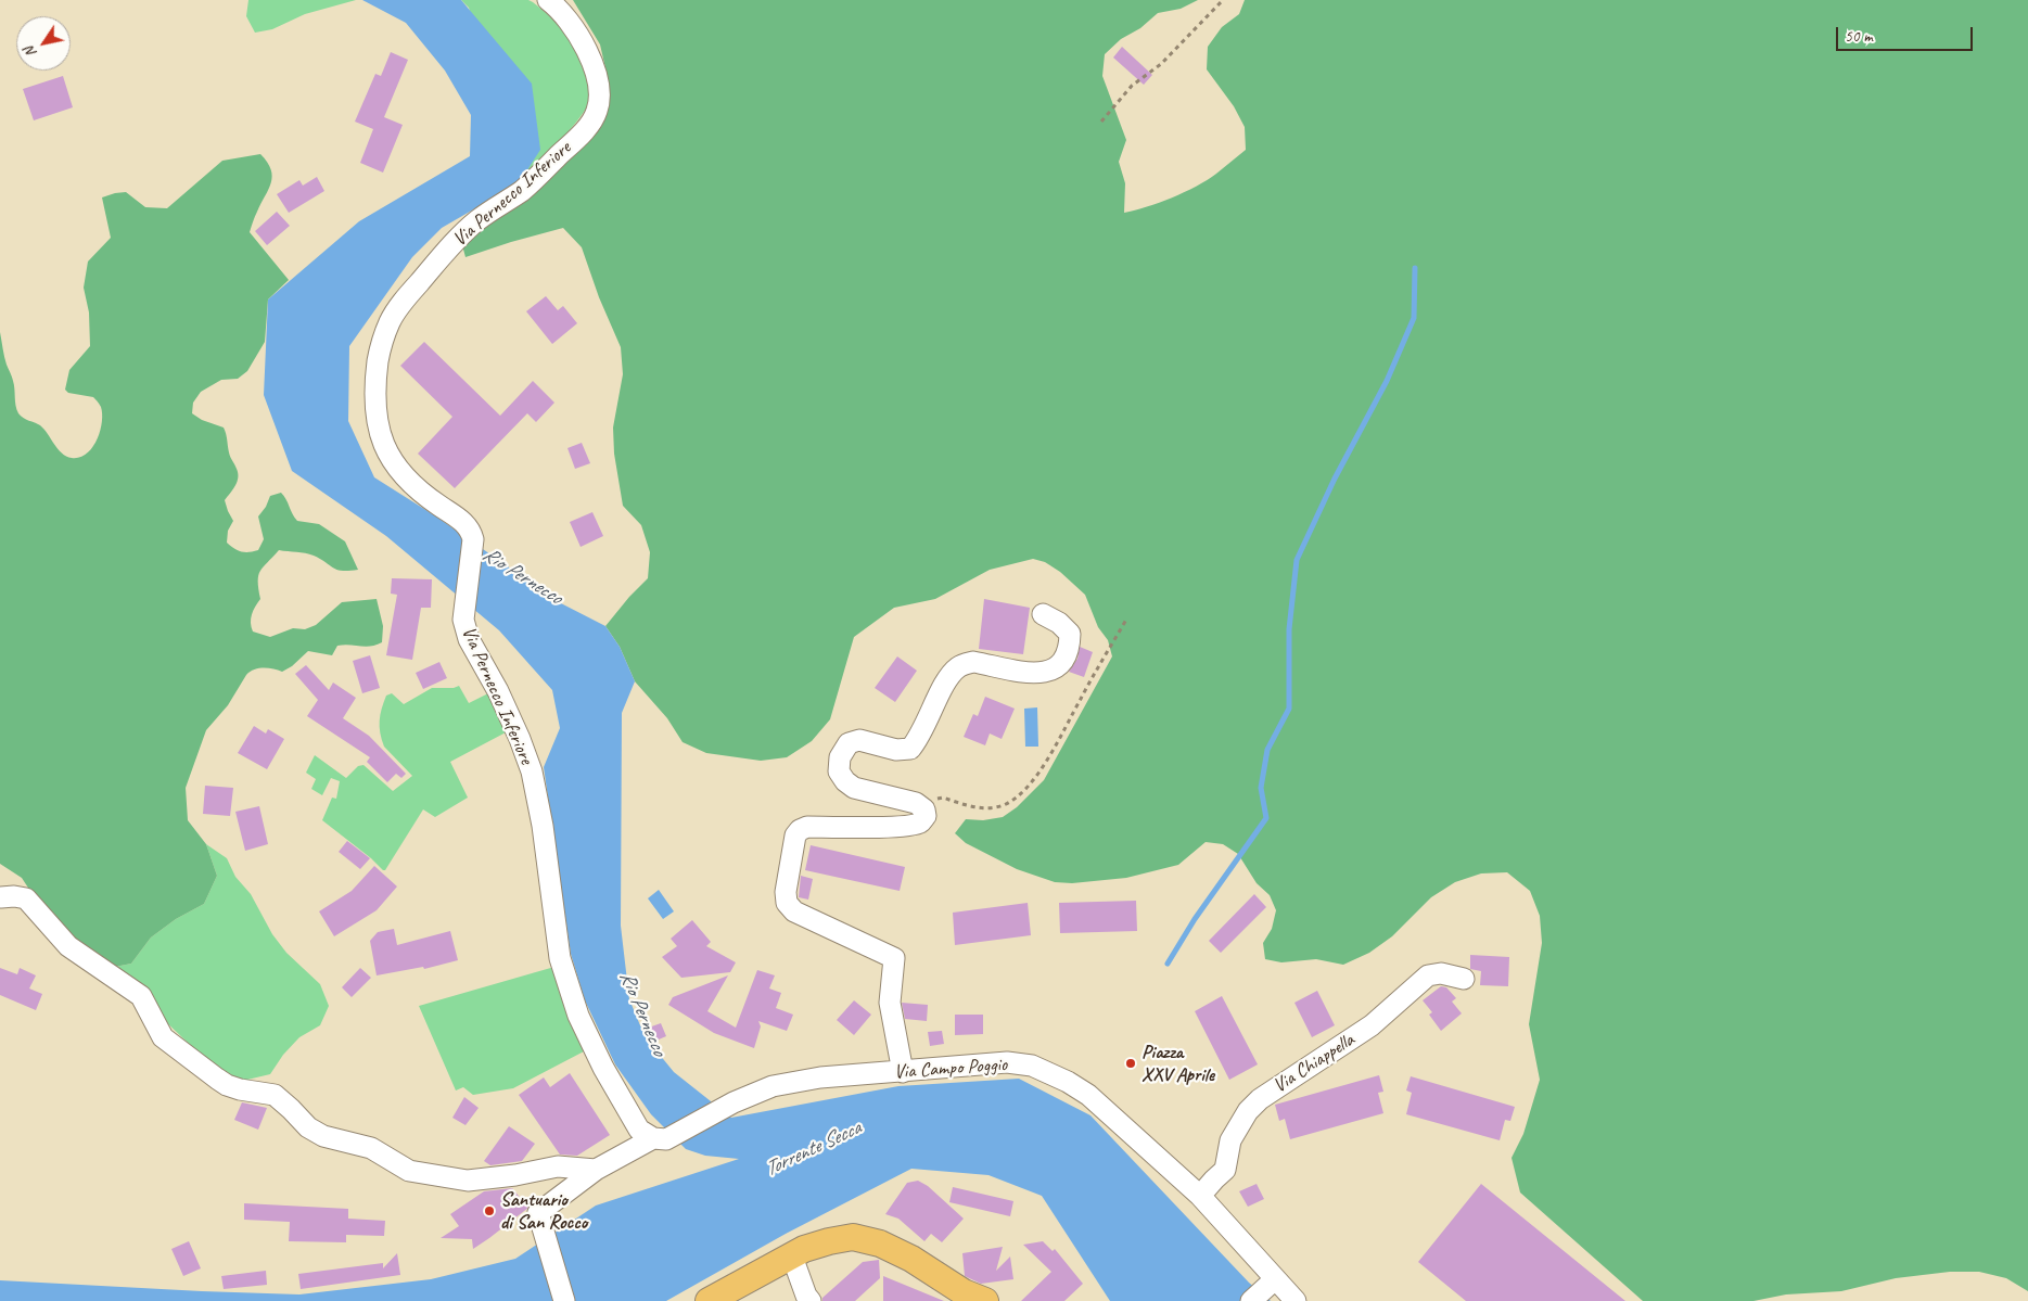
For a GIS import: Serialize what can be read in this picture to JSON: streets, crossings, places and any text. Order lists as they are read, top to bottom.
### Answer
{
  "streets": {
    "street": ["Via Pernecco Inferiore", "Via Chiappella", "Via Campo Poggio"]
  },
  "crossings": [
    ["Via Pernecco Inferiore", "Via Campo Poggio"],
    ["Via Chiappella", "Via Campo Poggio"]
  ],
  "water": ["Rio Pernecco", "Torrente Secca"],
  "places": ["Piazza XXV Aprile", "Santuario di San Rocco"],
  "scale_bar": "50 m",
  "north": "bottom left"
}
